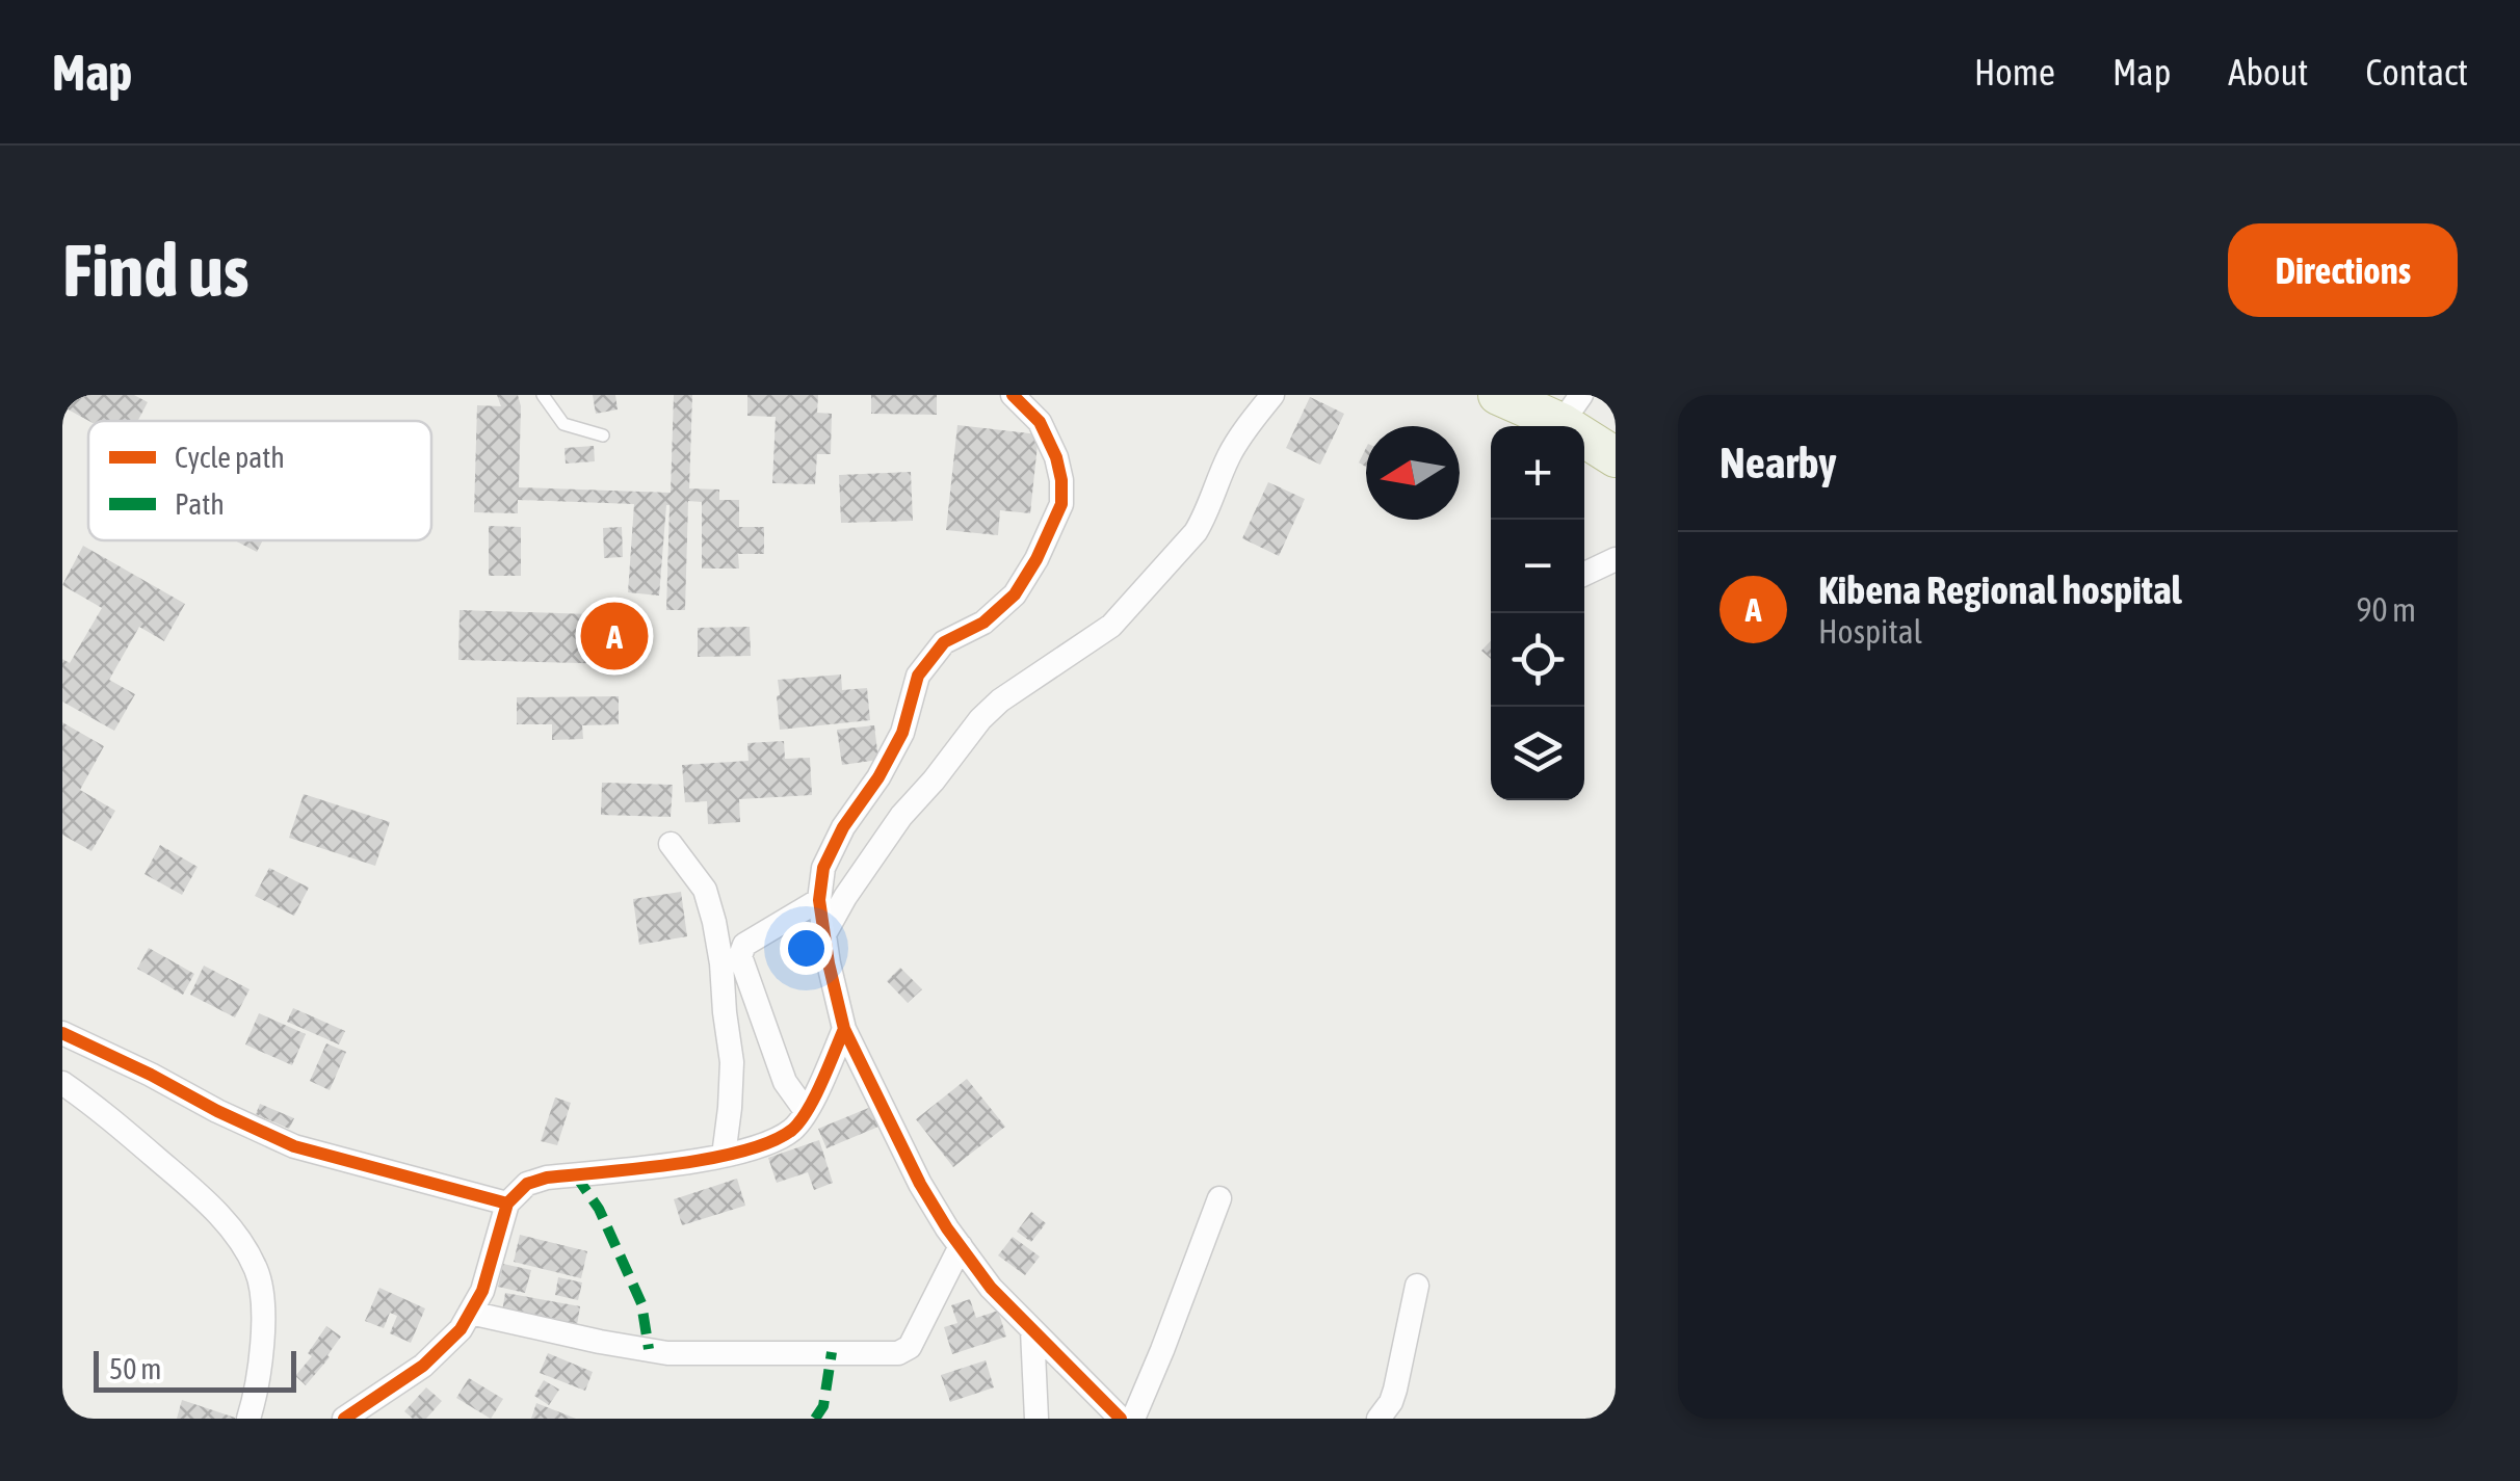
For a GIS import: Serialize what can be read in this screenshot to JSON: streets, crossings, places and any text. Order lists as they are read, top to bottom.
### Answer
{
  "legend": ["Cycle path", "Path"],
  "scale_bar": "50 m",
  "north": "left",
  "page": {
    "header": "Map",
    "nav": [
      "Home",
      "Map",
      "About",
      "Contact"
    ],
    "buttons": "Directions",
    "title": "Find us",
    "heading": "Nearby",
    "map_buttons": ["+", "−"],
    "list": [
      {
        "mark": "A",
        "name": "Kibena Regional hospital",
        "note": "Hospital",
        "value": "90 m"
      }
    ],
    "pins": "A",
    "scale": "50 m"
  }
}
